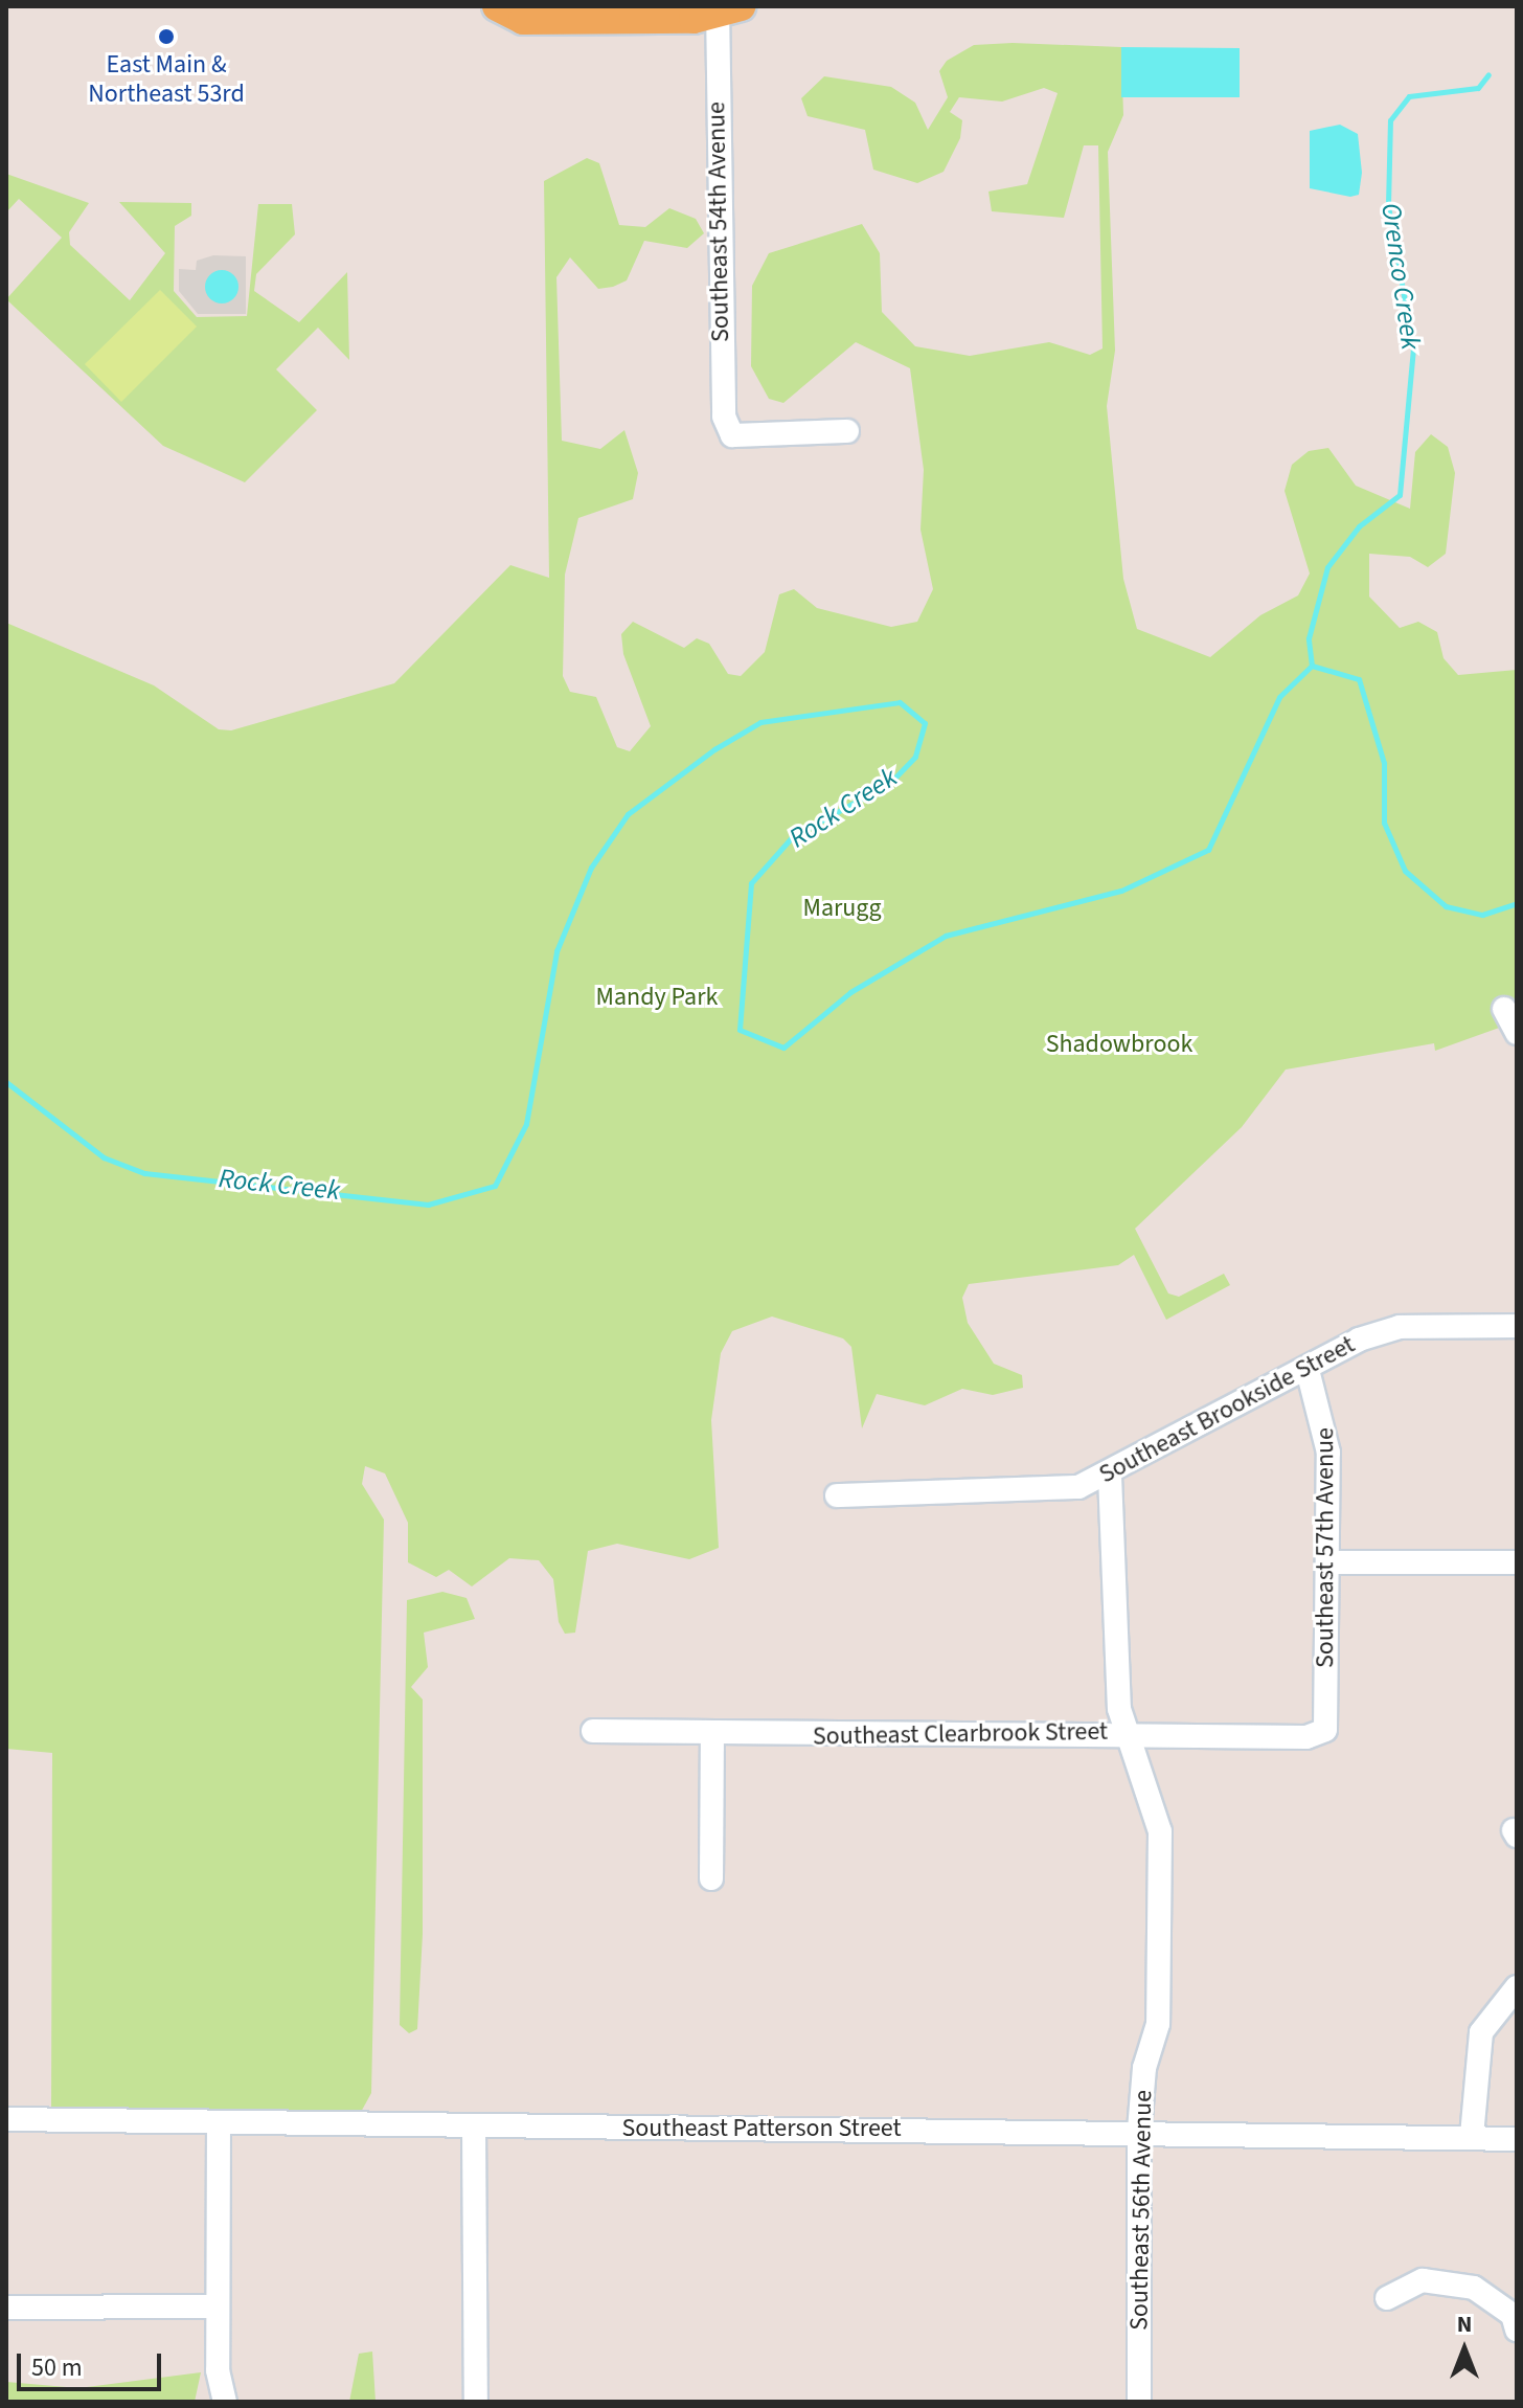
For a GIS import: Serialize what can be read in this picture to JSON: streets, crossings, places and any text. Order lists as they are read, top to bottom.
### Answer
{
  "streets": {
    "street": [
      "Southeast 54th Avenue",
      "Southeast Brookside Street",
      "Southeast 57th Avenue",
      "Southeast Clearbrook Street",
      "Southeast Patterson Street",
      "Southeast 56th Avenue"
    ]
  },
  "crossings": [
    ["Southeast Brookside Street", "Southeast 57th Avenue"],
    ["Southeast Brookside Street", "Southeast 56th Avenue"],
    ["Southeast 57th Avenue", "Southeast Clearbrook Street"],
    ["Southeast Clearbrook Street", "Southeast 56th Avenue"],
    ["Southeast Patterson Street", "Southeast 56th Avenue"]
  ],
  "water": ["Orenco Creek", "Rock Creek"],
  "parks": ["Marugg", "Mandy Park", "Shadowbrook"],
  "places": ["East Main & Northeast 53rd"],
  "scale_bar": "50 m",
  "north": "top"
}
